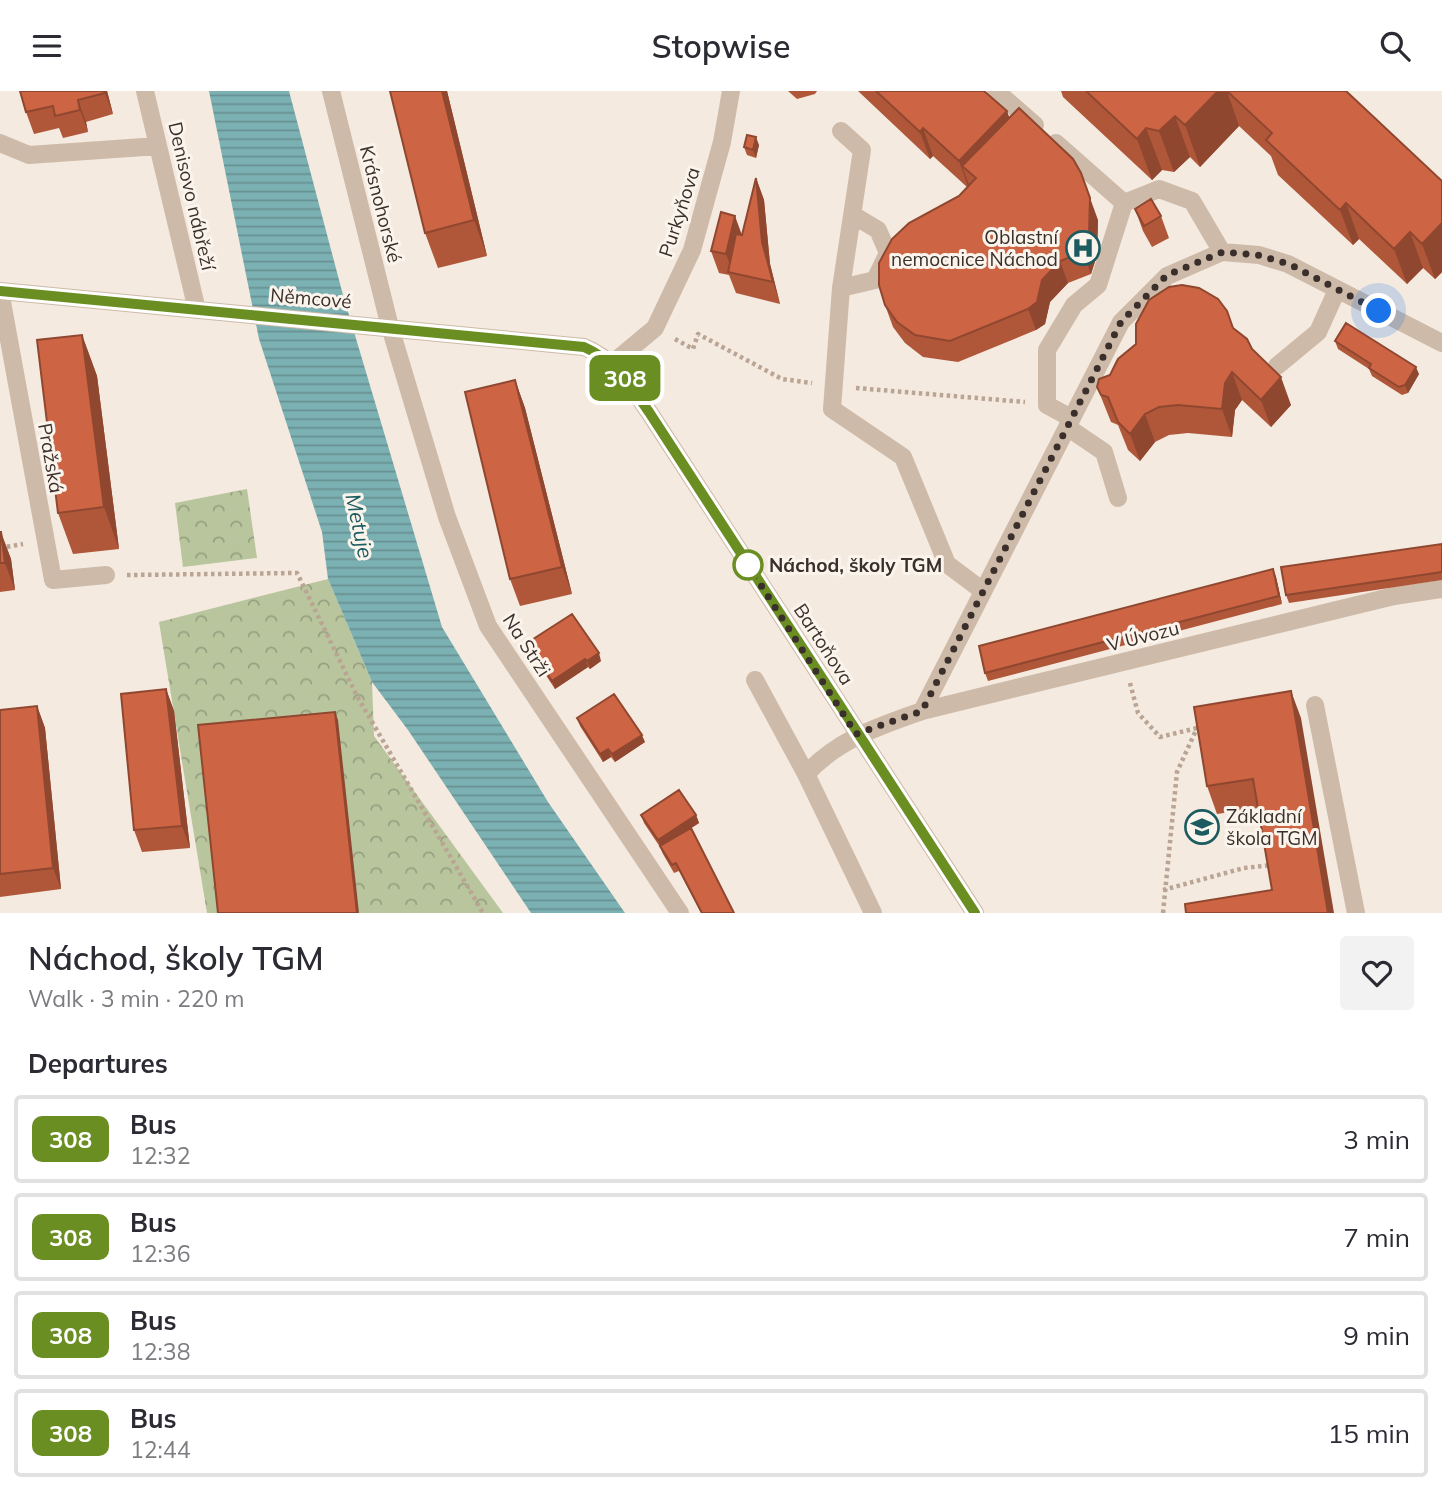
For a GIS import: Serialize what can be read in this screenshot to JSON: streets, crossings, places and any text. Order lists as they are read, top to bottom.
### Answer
{
  "streets": {
    "street": [
      "Denisovo nábřeží",
      "Krásnohorské",
      "Purkyňova",
      "Němcové",
      "Pražská",
      "V Úvozu",
      "Bartoňova",
      "Na Strži"
    ]
  },
  "crossings": [
    ["Denisovo nábřeží", "Němcové"],
    ["Krásnohorské", "Němcové"],
    ["Krásnohorské", "Na Strži"],
    ["Purkyňova", "Němcové"],
    ["Purkyňova", "Bartoňova"],
    ["Němcové", "Pražská"],
    ["Němcové", "Bartoňova"],
    ["Němcové", "Na Strži"],
    ["V Úvozu", "Bartoňova"]
  ],
  "water": ["Metuje"],
  "places": {
    "hospital": ["Oblastní nemocnice Náchod"],
    "other": ["Náchod, školy TGM"],
    "school or university": ["Základní škola TGM"]
  },
  "lines": ["bus line 308"],
  "page": {
    "header": "Stopwise",
    "on_map": "308",
    "heading": [
      ["Náchod, školy TGM", "Walk · 3 min · 220 m"],
      "Departures"
    ],
    "list": [
      {
        "mark": "308",
        "name": "Bus",
        "note": "12:32",
        "value": "3 min"
      },
      {
        "mark": "308",
        "name": "Bus",
        "note": "12:36",
        "value": "7 min"
      },
      {
        "mark": "308",
        "name": "Bus",
        "note": "12:38",
        "value": "9 min"
      },
      {
        "mark": "308",
        "name": "Bus",
        "note": "12:44",
        "value": "15 min"
      }
    ]
  }
}
